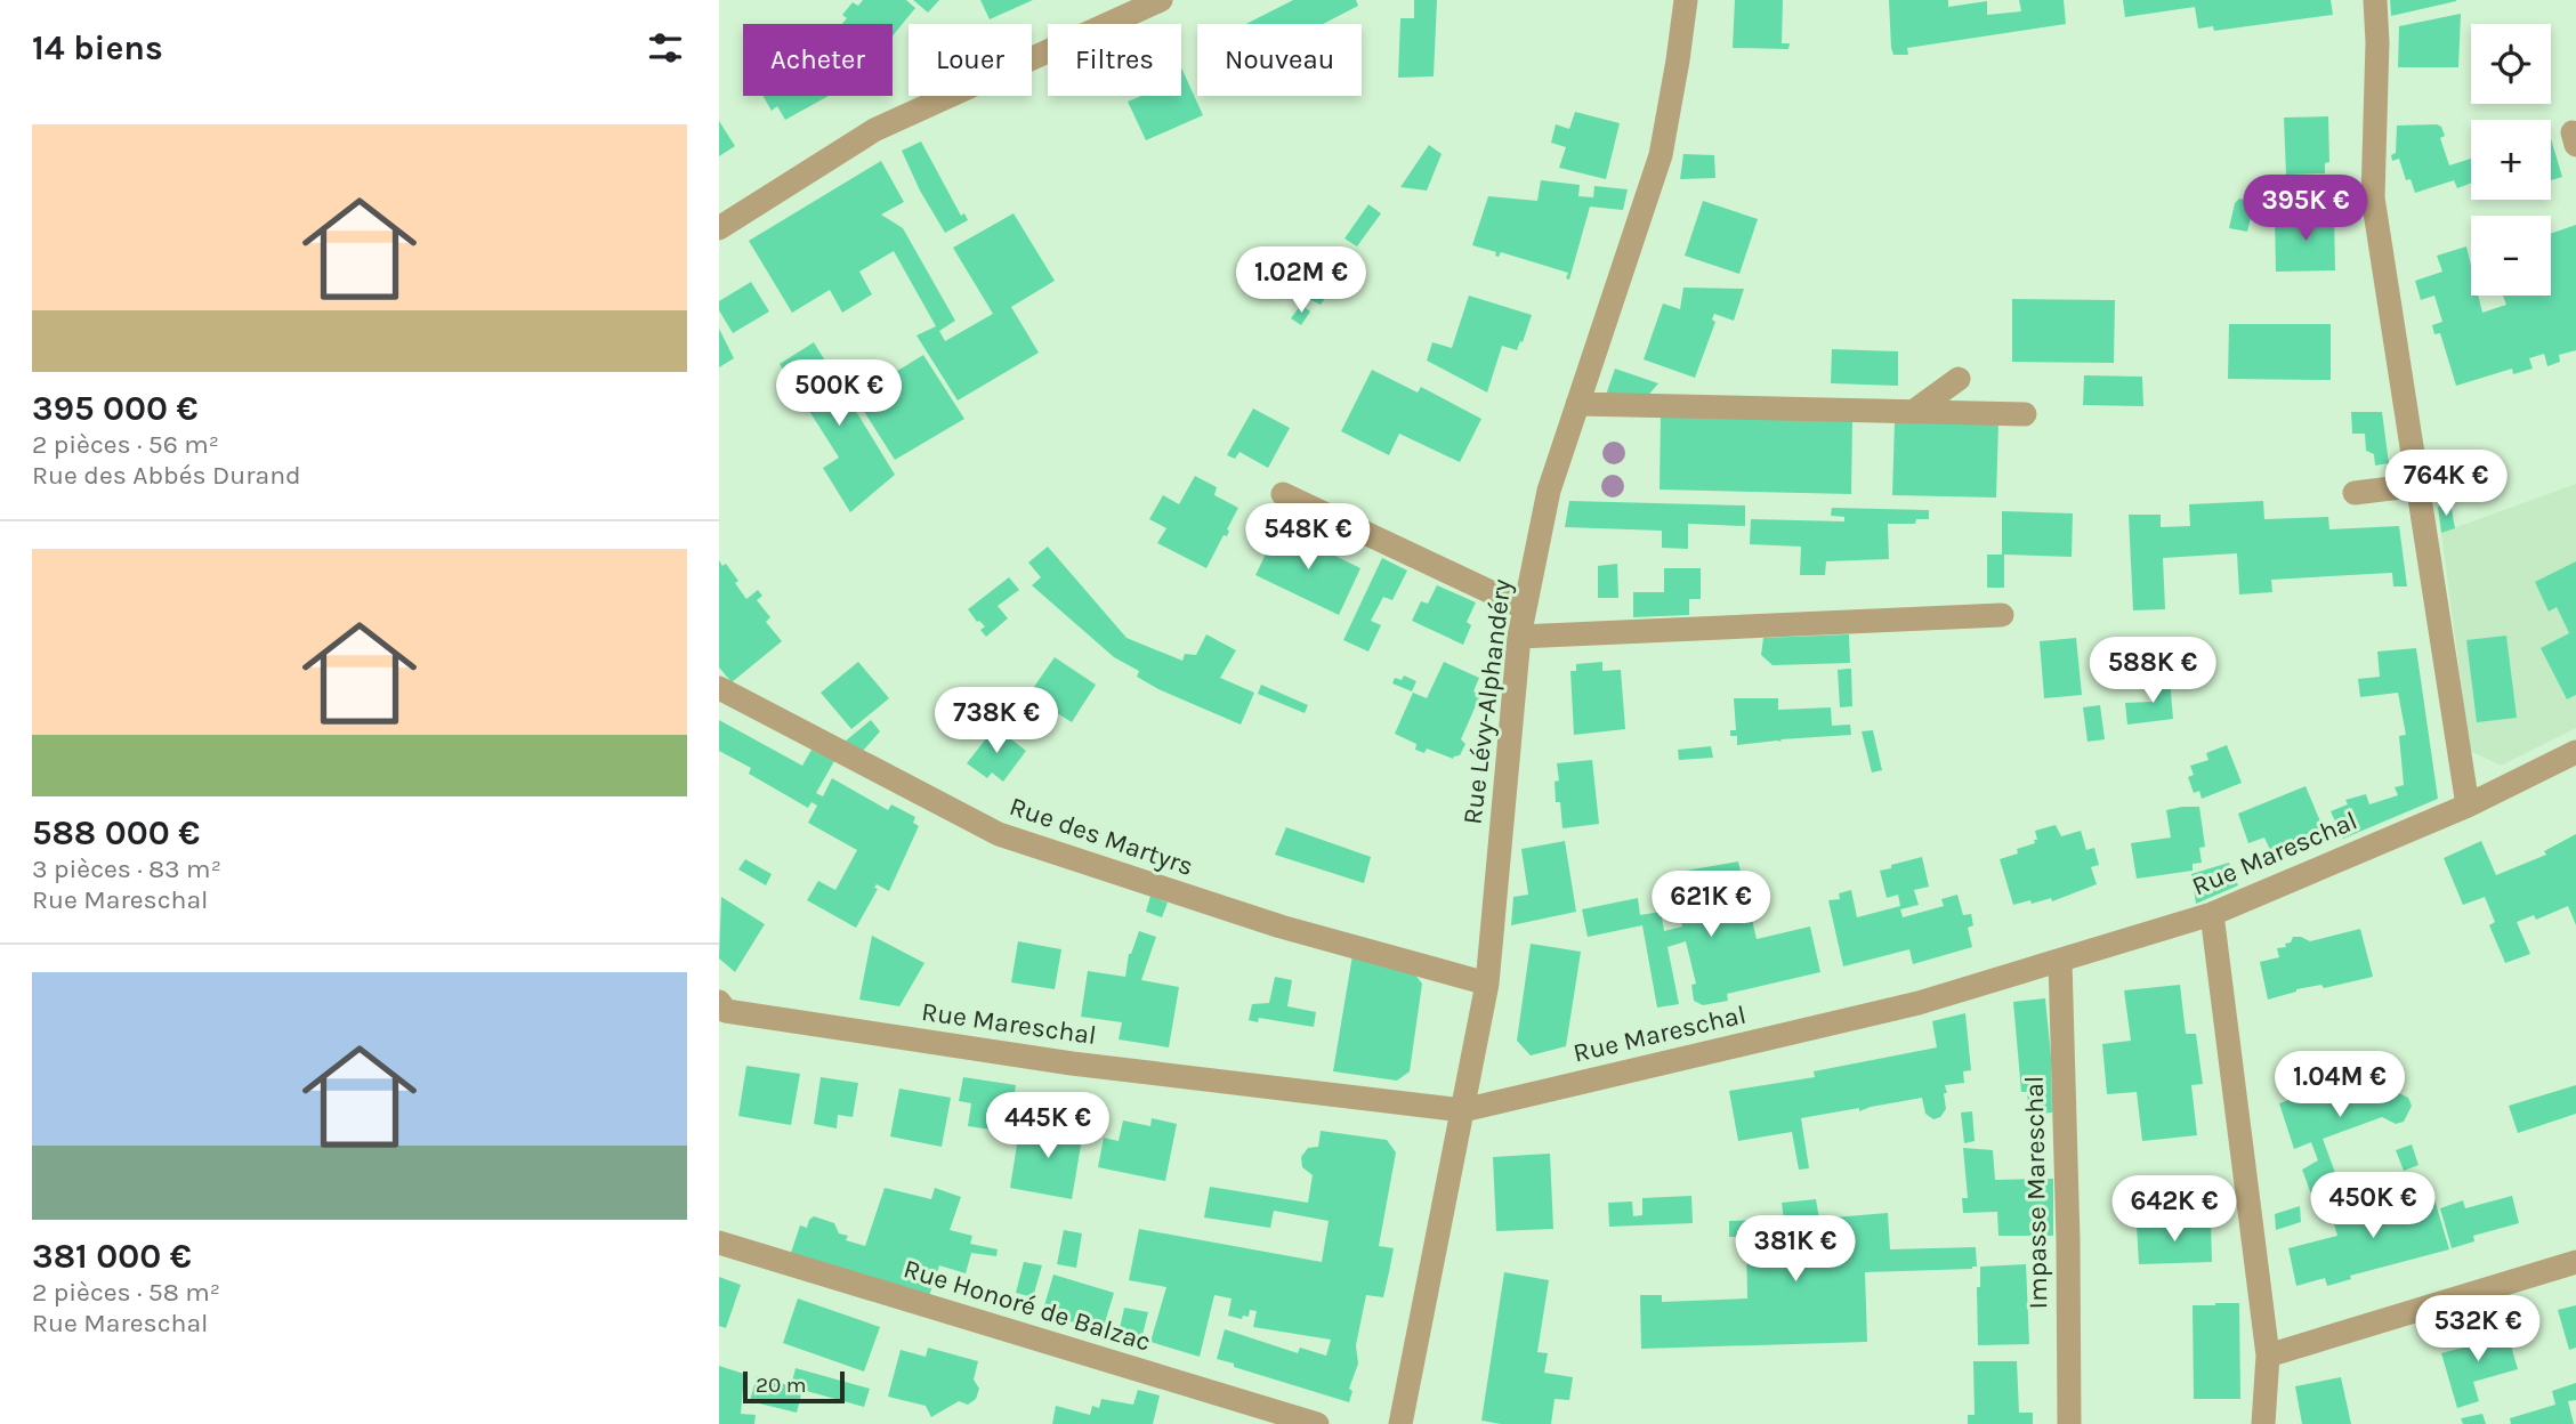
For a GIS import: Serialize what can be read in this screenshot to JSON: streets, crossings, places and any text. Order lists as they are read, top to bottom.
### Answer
{
  "streets": {
    "street": [
      "Rue Lévy-Alphandéry",
      "Rue des Martyrs",
      "Rue Mareschal",
      "Impasse Mareschal",
      "Rue Honoré de Balzac"
    ]
  },
  "crossings": [
    ["Rue Lévy-Alphandéry", "Rue des Martyrs"],
    ["Rue Lévy-Alphandéry", "Rue Mareschal"],
    ["Rue Mareschal", "Impasse Mareschal"]
  ],
  "scale_bar": "20 m",
  "page": {
    "heading": "14 biens",
    "map_buttons": ["+", "−"],
    "chip": [
      "Acheter",
      "Louer",
      "Filtres",
      "Nouveau"
    ],
    "list": [
      {
        "name": "395 000 €",
        "note": "2 pièces · 56 m² · Rue des Abbés Durand"
      },
      {
        "name": "588 000 €",
        "note": "3 pièces · 83 m² · Rue Mareschal"
      },
      {
        "name": "381 000 €",
        "note": "2 pièces · 58 m² · Rue Mareschal"
      }
    ],
    "price": [
      "395K €",
      "1.02M €",
      "500K €",
      "764K €",
      "548K €",
      "588K €",
      "738K €",
      "621K €",
      "1.04M €",
      "445K €",
      "450K €",
      "642K €",
      "381K €",
      "532K €"
    ],
    "scale": "20 m"
  }
}
